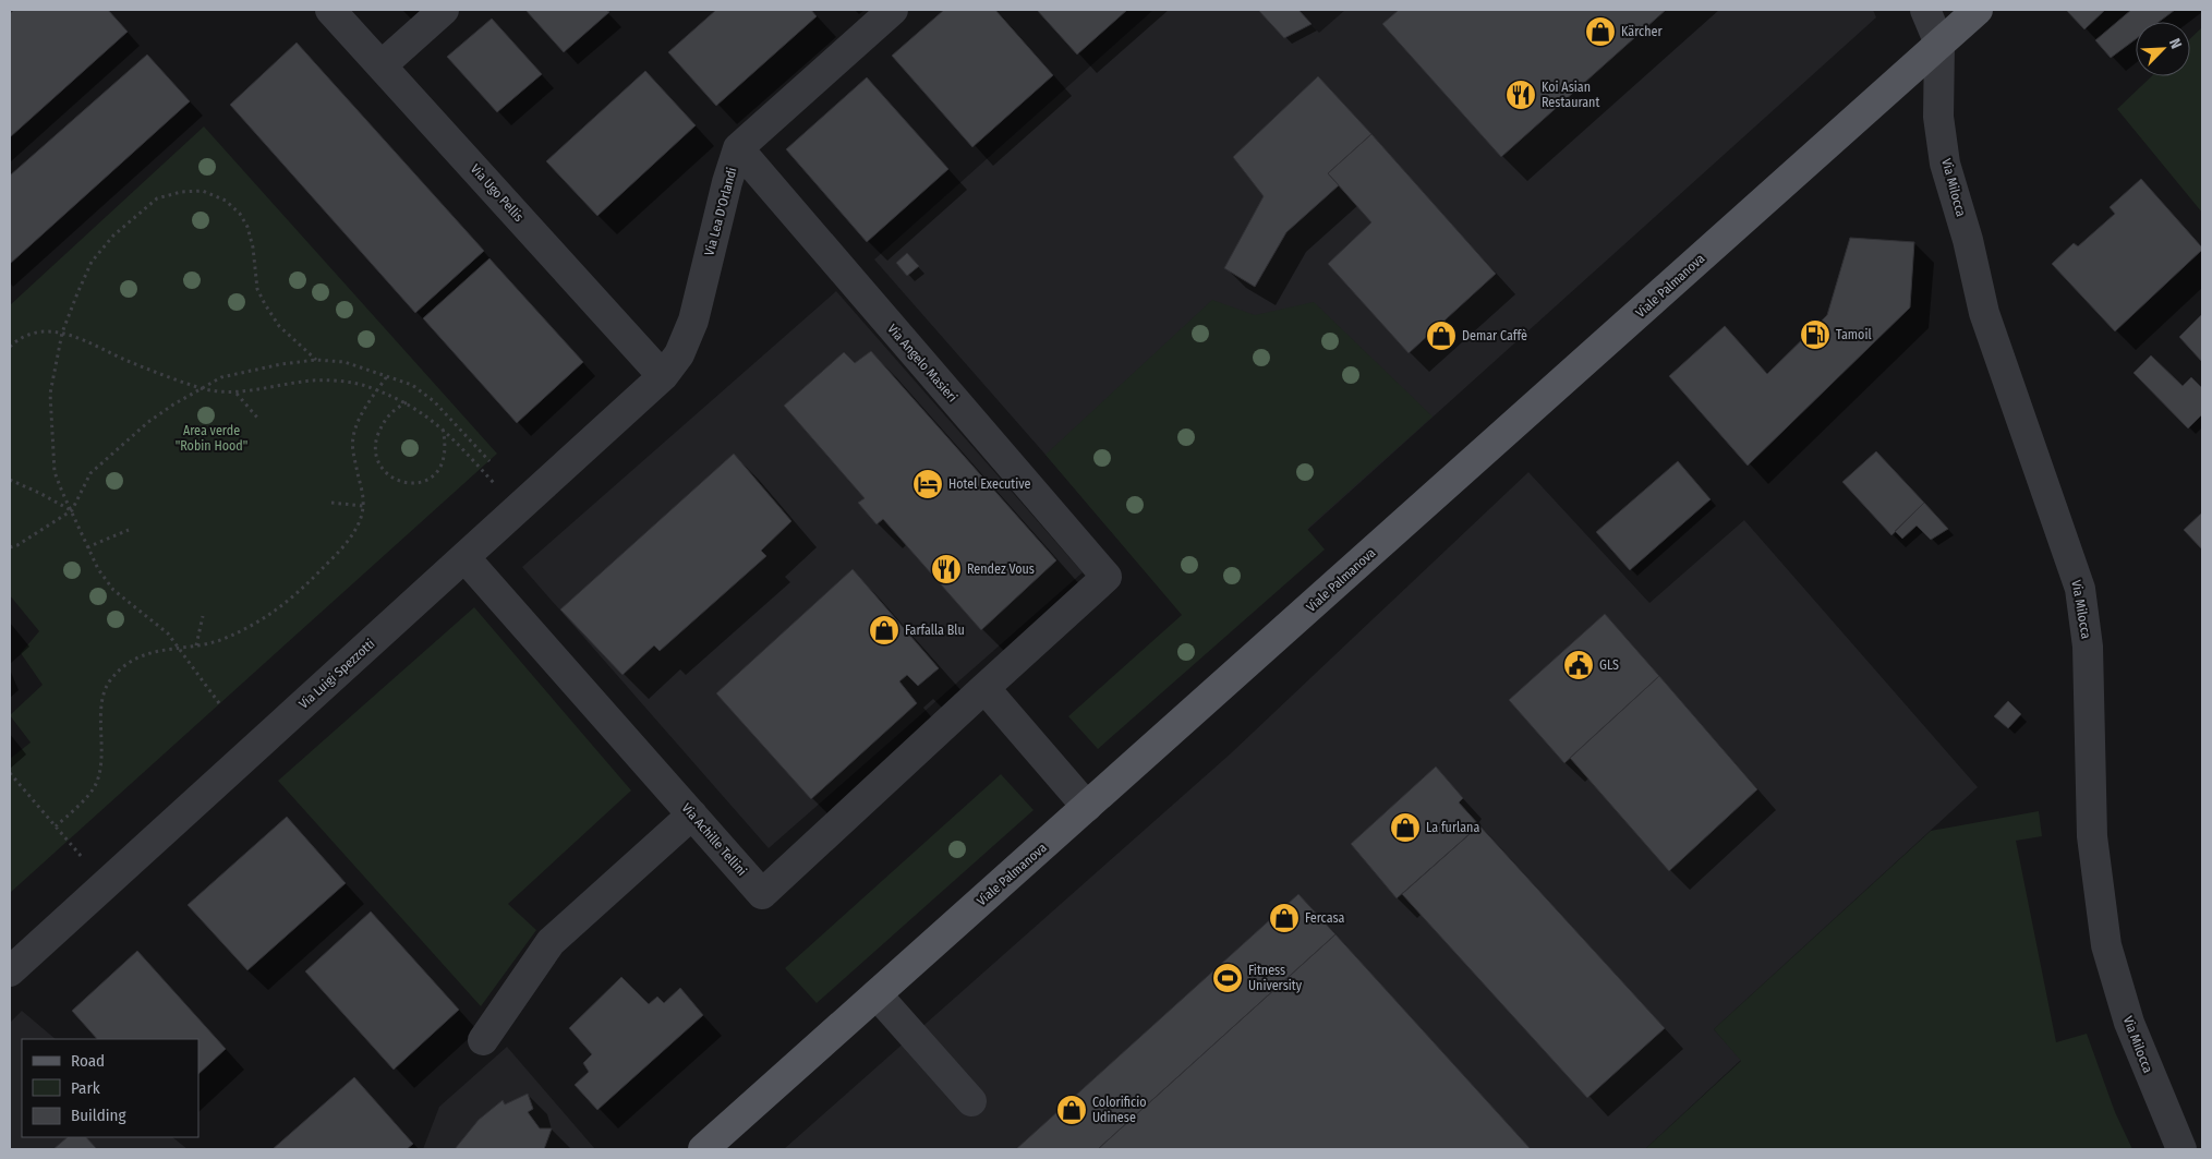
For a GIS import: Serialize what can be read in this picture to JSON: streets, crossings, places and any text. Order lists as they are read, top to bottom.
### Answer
{
  "streets": {
    "main road": ["Viale Palmanova"],
    "street": [
      "Via Milocca",
      "Via Ugo Pellis",
      "Via Lea D'Orlandi",
      "Via Angelo Masieri",
      "Via Luigi Spezzotti",
      "Via Achille Tellini"
    ]
  },
  "crossings": [
    ["Via Milocca", "Viale Palmanova"],
    ["Via Ugo Pellis", "Via Lea D'Orlandi"],
    ["Via Ugo Pellis", "Via Luigi Spezzotti"],
    ["Via Lea D'Orlandi", "Via Angelo Masieri"],
    ["Via Lea D'Orlandi", "Via Luigi Spezzotti"],
    ["Via Angelo Masieri", "Via Achille Tellini"],
    ["Via Luigi Spezzotti", "Via Achille Tellini"]
  ],
  "parks": ["Area verde \"Robin Hood\""],
  "places": {
    "shop": [
      "Kärcher",
      "Demar Caffè",
      "Farfalla Blu",
      "La furlana",
      "Fercasa",
      "Colorificio Udinese"
    ],
    "restaurant": ["Koi Asian Restaurant", "Rendez Vous"],
    "fuel station": ["Tamoil"],
    "hotel": ["Hotel Executive"],
    "public building": ["GLS"],
    "sports": ["Fitness University"]
  },
  "legend": ["Road", "Park", "Building"],
  "north": "top right"
}
